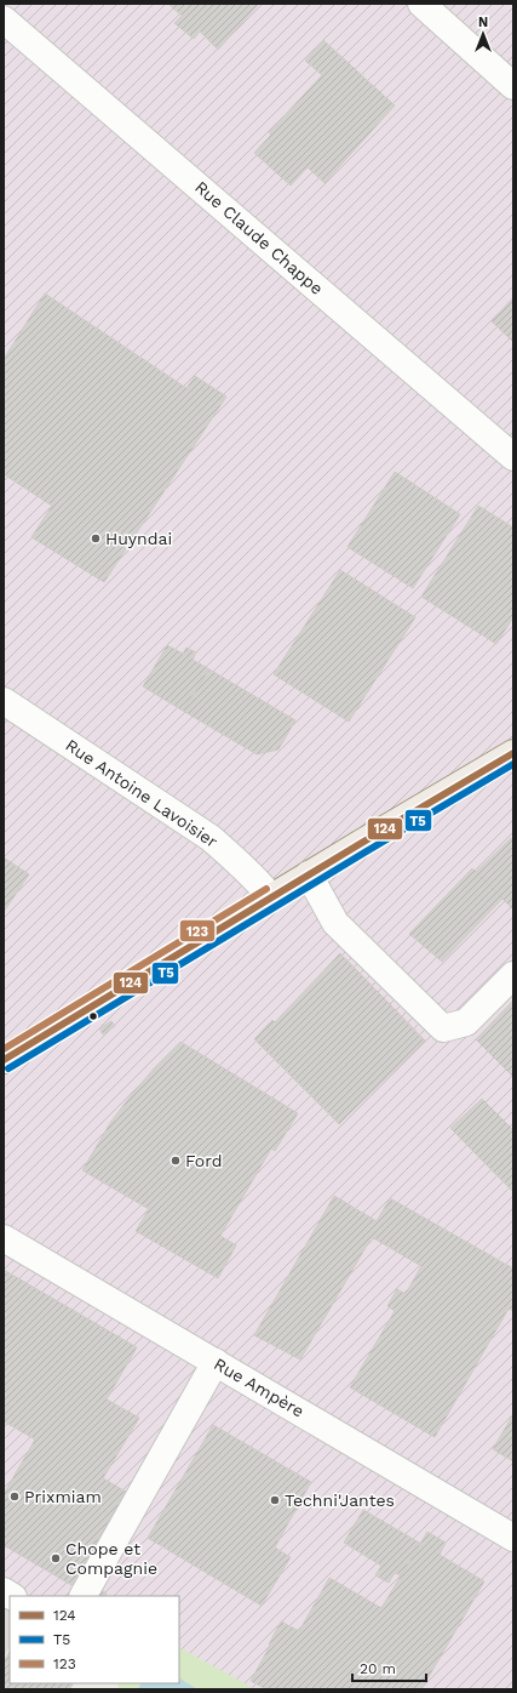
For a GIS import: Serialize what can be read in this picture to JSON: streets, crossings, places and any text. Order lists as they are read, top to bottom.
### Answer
{
  "streets": {
    "street": ["Rue Claude Chappe", "Rue Antoine Lavoisier", "Rue Ampère"]
  },
  "places": [
    "Huyndai",
    "Ford",
    "Prixmiam",
    "Techni'Jantes",
    "Chope et Compagnie"
  ],
  "lines": ["transit line 124", "transit line T5", "transit line 123"],
  "legend": ["124", "T5", "123"],
  "scale_bar": "20 m",
  "north": "top"
}
